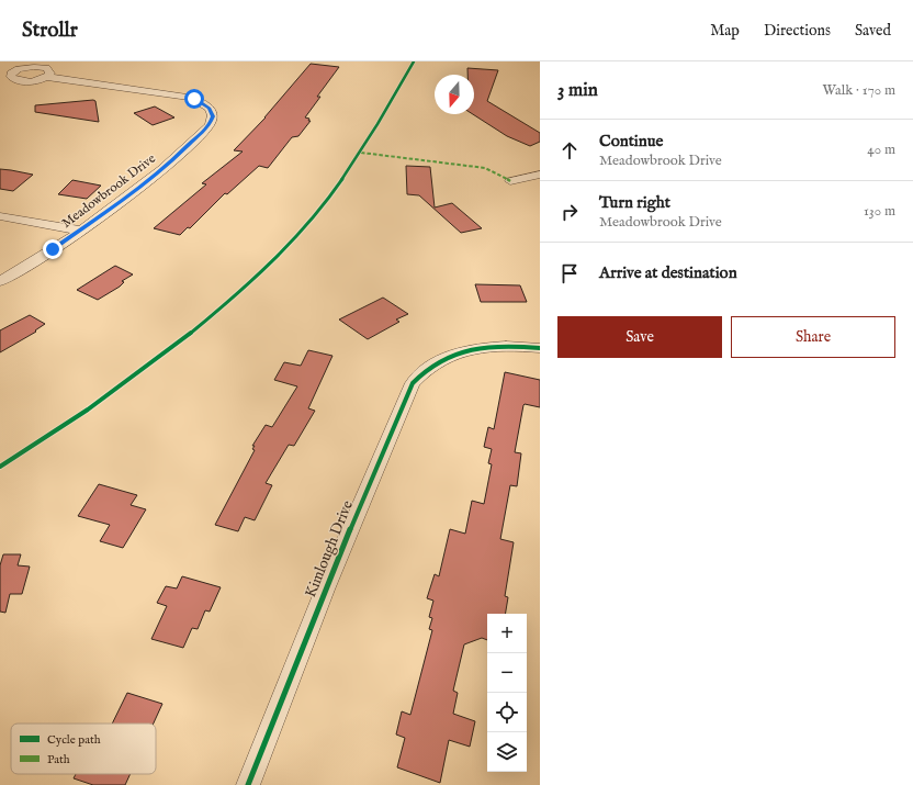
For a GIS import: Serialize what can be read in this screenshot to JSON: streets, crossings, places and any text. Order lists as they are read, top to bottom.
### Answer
{
  "streets": {
    "street": ["Meadowbrook Drive", "Kimlough Drive"]
  },
  "legend": ["Cycle path", "Path"],
  "north": "bottom",
  "page": {
    "header": "Strollr",
    "nav": ["Map", "Directions", "Saved"],
    "heading": ["3 min", "Walk · 170 m"],
    "list": [
      ["Continue", "Meadowbrook Drive", "40 m"],
      ["Turn right", "Meadowbrook Drive", "130 m"],
      "Arrive at destination"
    ],
    "buttons": ["Save", "Share"],
    "map_buttons": ["+", "−"]
  }
}
